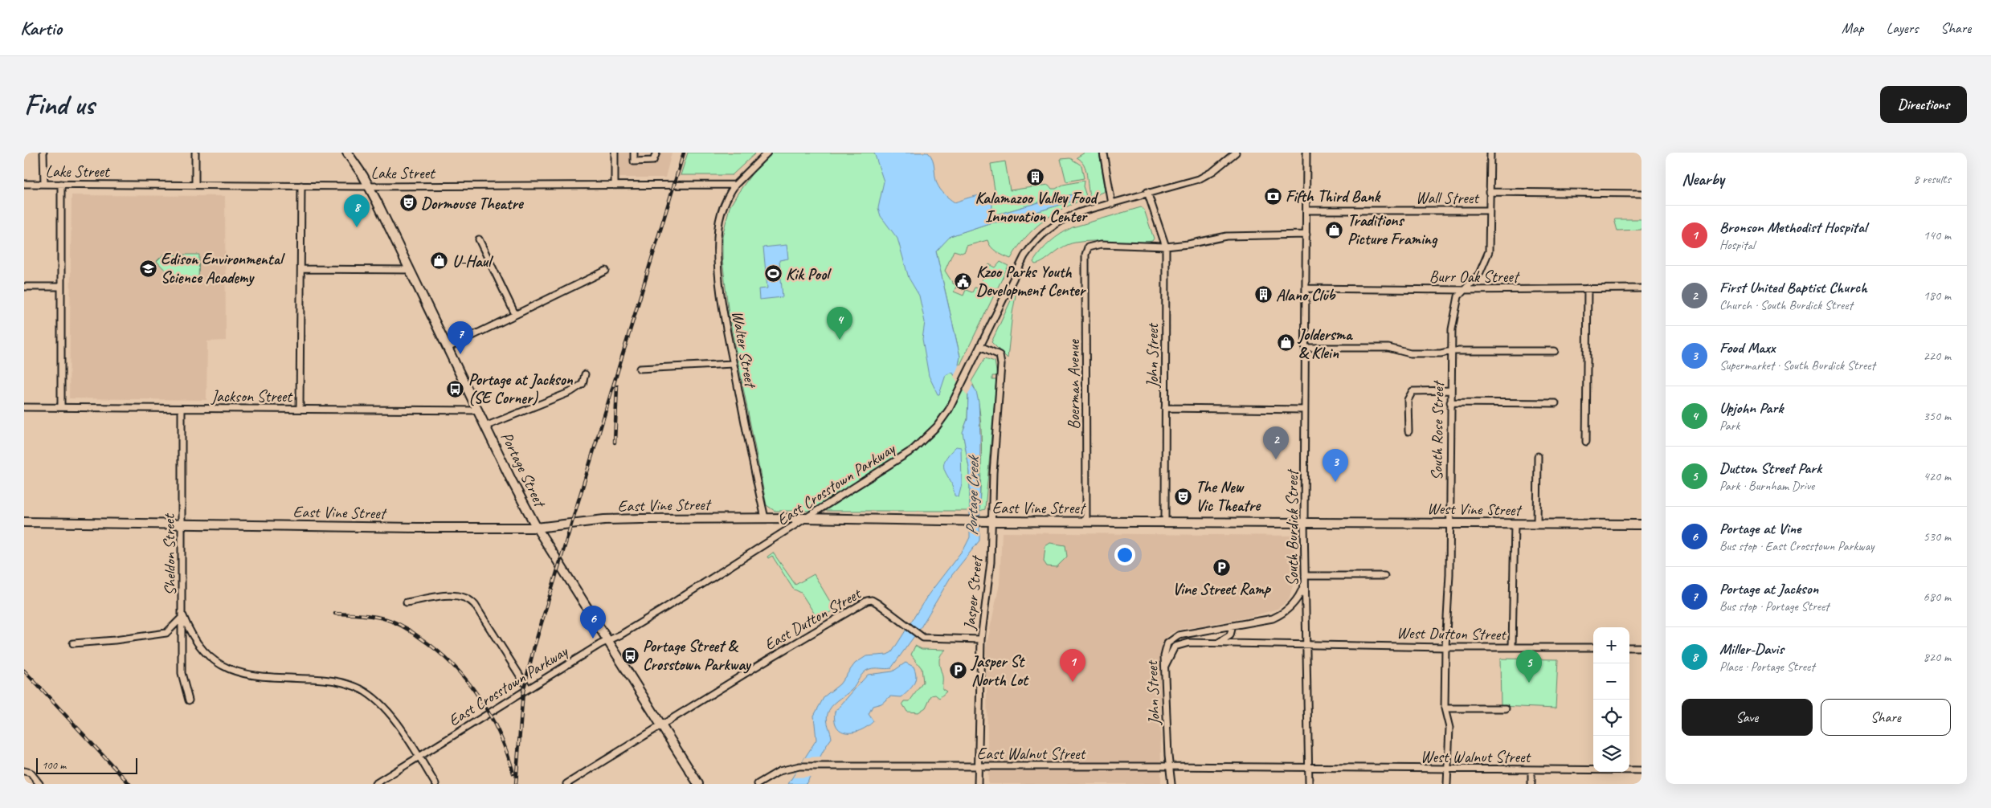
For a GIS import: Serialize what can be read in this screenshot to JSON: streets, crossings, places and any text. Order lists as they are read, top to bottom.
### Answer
{
  "streets": {
    "street": [
      "Lake Street",
      "Wall Street",
      "Burr Oak Street",
      "Walter Street",
      "John Street",
      "Boerman Avenue",
      "Jackson Street",
      "South Rose Street",
      "Portage Street",
      "East Crosstown Parkway",
      "East Vine Street",
      "West Vine Street",
      "South Burdick Street",
      "Sheldon Street",
      "Jasper Street",
      "East Dutton Street",
      "West Dutton Street",
      "East Walnut Street",
      "West Walnut Street"
    ]
  },
  "crossings": [
    ["Lake Street", "Walter Street"],
    ["Lake Street", "Portage Street"],
    ["Wall Street", "South Rose Street"],
    ["Wall Street", "South Burdick Street"],
    ["Burr Oak Street", "South Rose Street"],
    ["Burr Oak Street", "South Burdick Street"],
    ["Walter Street", "East Vine Street"],
    ["John Street", "Boerman Avenue"],
    ["John Street", "East Crosstown Parkway"],
    ["John Street", "East Vine Street"],
    ["John Street", "South Burdick Street"],
    ["John Street", "East Walnut Street"],
    ["Boerman Avenue", "East Vine Street"],
    ["Jackson Street", "Portage Street"],
    ["Jackson Street", "Sheldon Street"],
    ["South Rose Street", "West Vine Street"],
    ["South Rose Street", "West Dutton Street"],
    ["South Rose Street", "West Walnut Street"],
    ["Portage Street", "East Crosstown Parkway"],
    ["Portage Street", "East Vine Street"],
    ["Portage Street", "East Dutton Street"],
    ["East Crosstown Parkway", "East Vine Street"],
    ["East Crosstown Parkway", "Jasper Street"],
    ["East Vine Street", "West Vine Street"],
    ["East Vine Street", "South Burdick Street"],
    ["East Vine Street", "Sheldon Street"],
    ["East Vine Street", "Jasper Street"],
    ["West Vine Street", "South Burdick Street"],
    ["South Burdick Street", "West Dutton Street"],
    ["South Burdick Street", "East Walnut Street"],
    ["South Burdick Street", "West Walnut Street"],
    ["Jasper Street", "East Dutton Street"],
    ["Jasper Street", "East Walnut Street"],
    ["East Walnut Street", "West Walnut Street"]
  ],
  "water": ["Portage Creek"],
  "places": {
    "building": ["Kalamazoo Valley Food Innovation Center", "Alano Club"],
    "bank": ["Fifth Third Bank"],
    "theatre": ["Dormouse Theatre", "The New Vic Theatre"],
    "shop": ["Traditions Picture Framing", "U-Haul", "Joldersma & Klein"],
    "school or university": ["Edison Environmental Science Academy"],
    "sports": ["Kik Pool"],
    "public building": ["Kzoo Parks Youth Development Center"],
    "bus stop": ["Portage at Jackson (SE Corner)", "Portage Street & Crosstown Parkway"],
    "parking": ["Vine Street Ramp", "Jasper St North Lot"]
  },
  "scale_bar": "100 m",
  "page": {
    "header": "Kartio",
    "nav": ["Map", "Layers", "Share"],
    "buttons": [
      "Directions",
      ["Save", "Share"]
    ],
    "title": "Find us",
    "heading": ["Nearby", "8 results"],
    "pins": [
      "8",
      "4",
      "7",
      "2",
      "3",
      "6",
      "1",
      "5"
    ],
    "list": [
      {
        "mark": "1",
        "name": "Bronson Methodist Hospital",
        "note": "Hospital",
        "value": "140 m"
      },
      {
        "mark": "2",
        "name": "First United Baptist Church",
        "note": "Church · South Burdick Street",
        "value": "180 m"
      },
      {
        "mark": "3",
        "name": "Food Maxx",
        "note": "Supermarket · South Burdick Street",
        "value": "220 m"
      },
      {
        "mark": "4",
        "name": "Upjohn Park",
        "note": "Park",
        "value": "350 m"
      },
      {
        "mark": "5",
        "name": "Dutton Street Park",
        "note": "Park · Burnham Drive",
        "value": "420 m"
      },
      {
        "mark": "6",
        "name": "Portage at Vine",
        "note": "Bus stop · East Crosstown Parkway",
        "value": "530 m"
      },
      {
        "mark": "7",
        "name": "Portage at Jackson",
        "note": "Bus stop · Portage Street",
        "value": "680 m"
      },
      {
        "mark": "8",
        "name": "Miller-Davis",
        "note": "Place · Portage Street",
        "value": "820 m"
      }
    ],
    "map_buttons": ["+", "−"],
    "scale": "100 m"
  }
}
